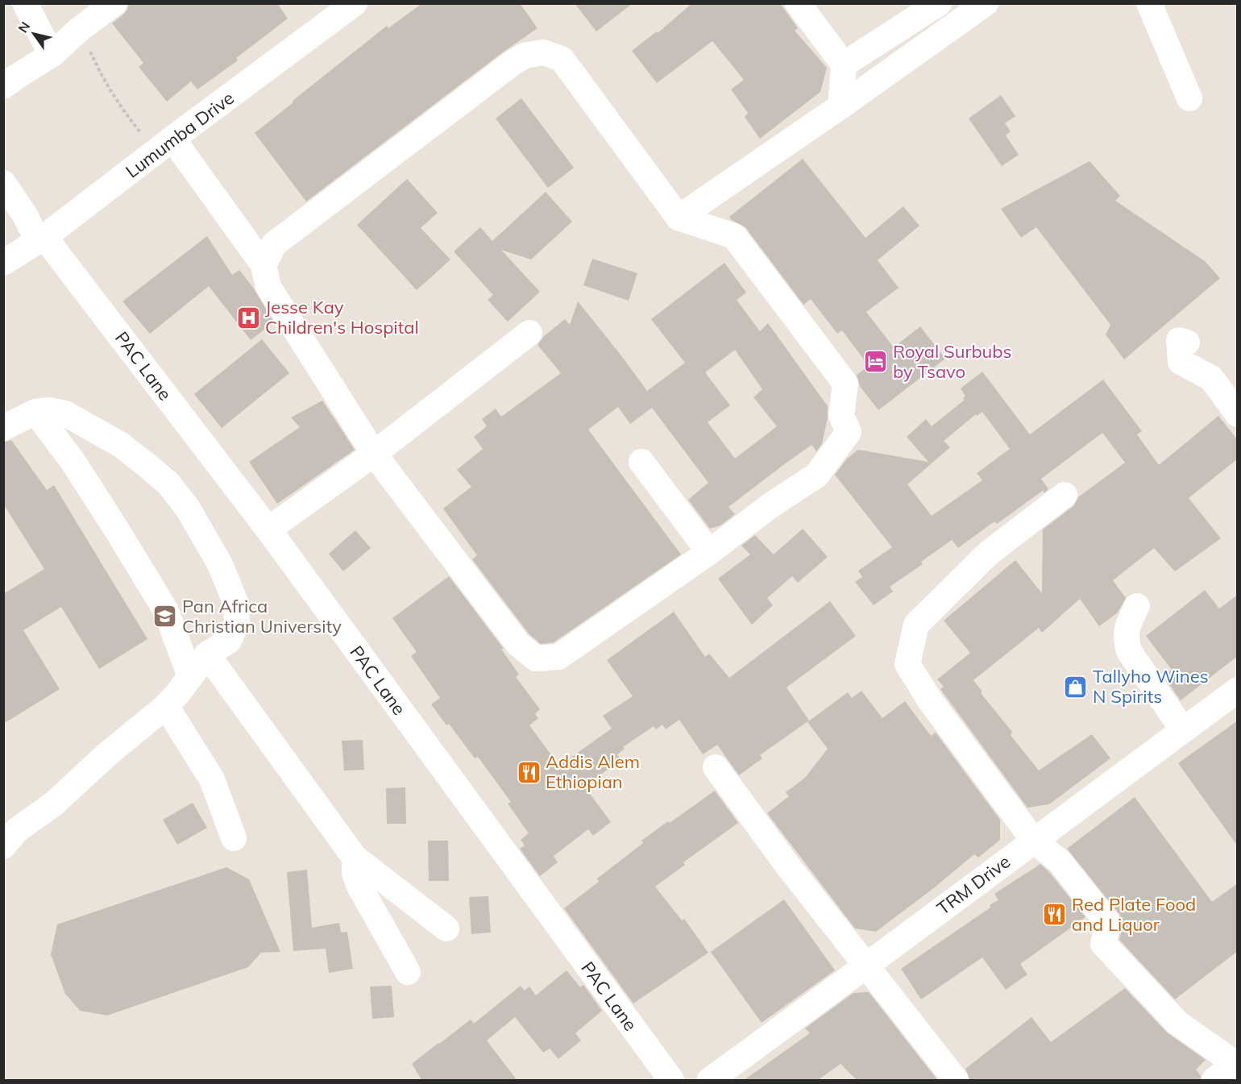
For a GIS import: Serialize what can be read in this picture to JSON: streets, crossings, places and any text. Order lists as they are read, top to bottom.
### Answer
{
  "streets": {
    "street": ["Lumumba Drive", "PAC Lane", "TRM Drive"]
  },
  "crossings": [
    ["Lumumba Drive", "PAC Lane"]
  ],
  "places": {
    "hospital": ["Jesse Kay Children's Hospital"],
    "hotel": ["Royal Surbubs by Tsavo"],
    "school or university": ["Pan Africa Christian University"],
    "shop": ["Tallyho Wines N Spirits"],
    "restaurant": ["Addis Alem Ethiopian", "Red Plate Food and Liquor"]
  },
  "north": "top left"
}
